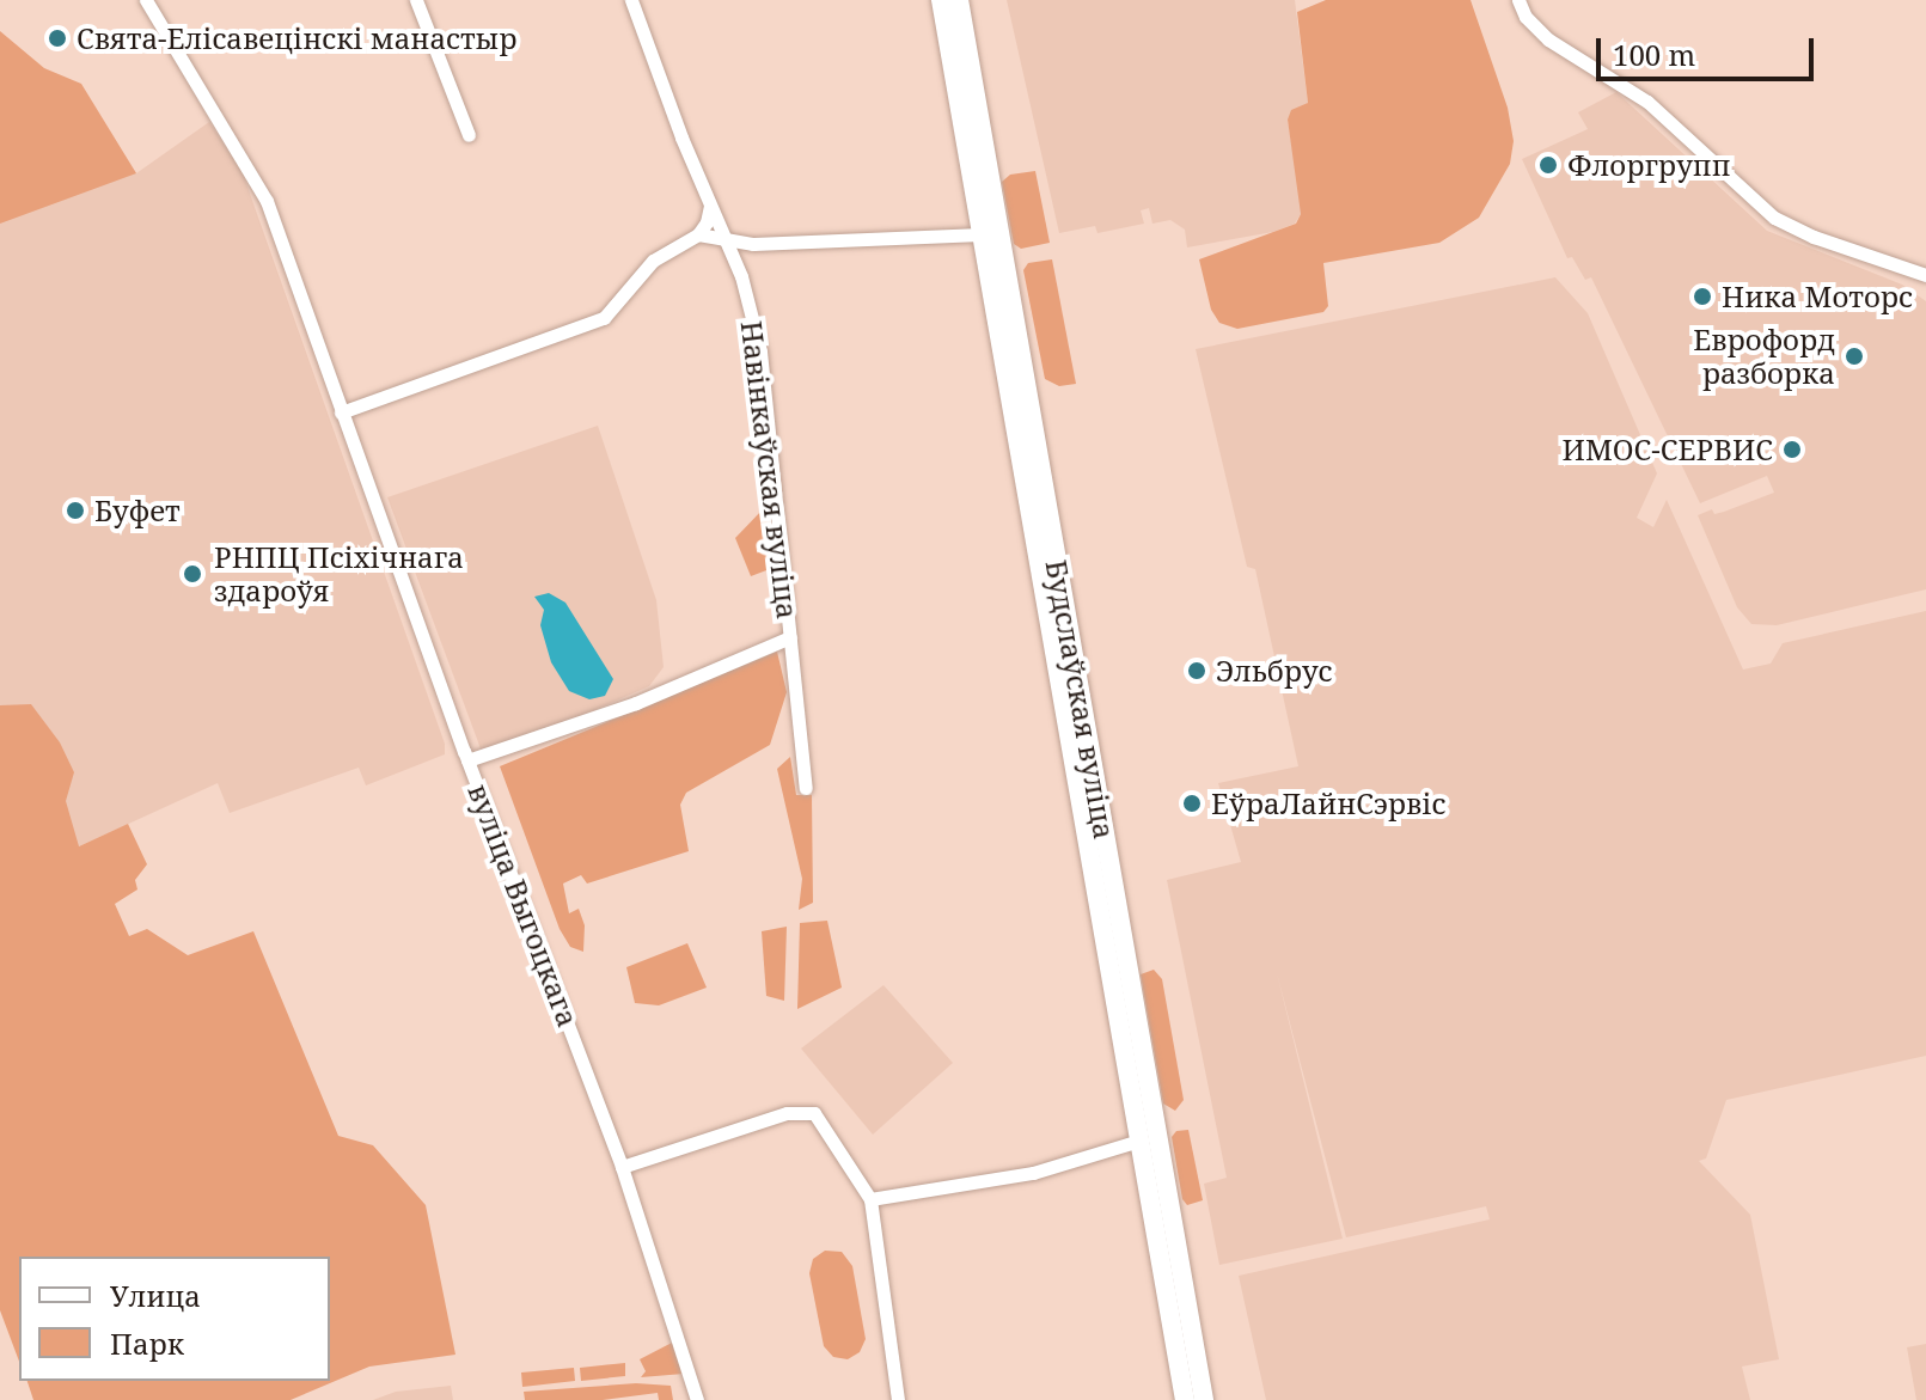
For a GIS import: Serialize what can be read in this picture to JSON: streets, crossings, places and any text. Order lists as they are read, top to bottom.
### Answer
{
  "streets": {
    "main road": ["Будслаўская вуліца"],
    "street": ["Навінкаўская вуліца", "вуліца Выгоцкага"]
  },
  "places": [
    "Свята-Елісавецінскі манастыр",
    "Флоргрупп",
    "Ника Моторс",
    "Еврофорд разборка",
    "ИМОС-СЕРВИС",
    "Буфет",
    "РНПЦ Псіхічнага здароўя",
    "Эльбрус",
    "ЕўраЛайнСэрвіс"
  ],
  "legend": ["Улица", "Парк"],
  "scale_bar": "100 m"
}
